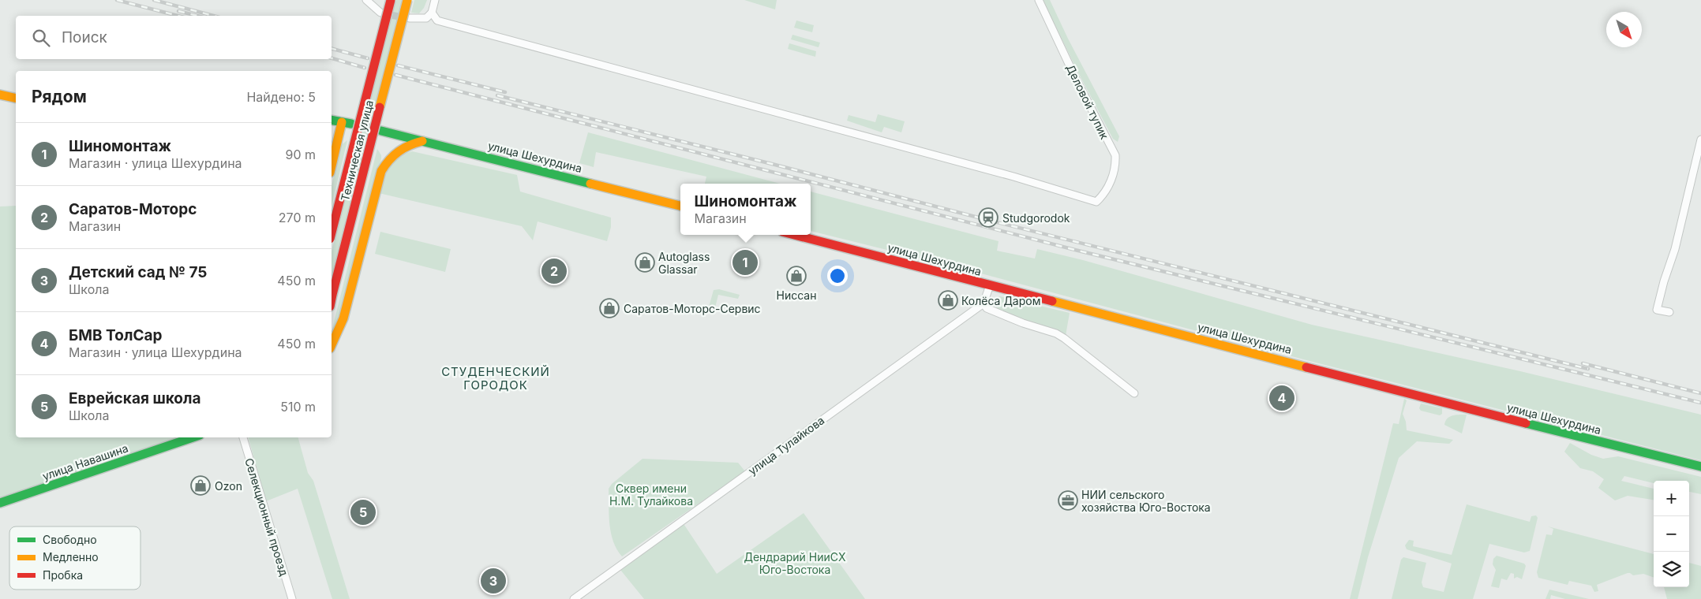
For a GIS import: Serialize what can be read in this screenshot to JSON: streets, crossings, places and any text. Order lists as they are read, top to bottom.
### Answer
{
  "streets": {
    "main road": ["Техническая улица", "улица Шехурдина", "улица Навашина"],
    "street": ["Деловой тупик", "улица Тулайкова", "Селекционный проезд"]
  },
  "districts": ["СТУДЕНЧЕСКИЙ ГОРОДОК"],
  "parks": ["Сквер имени Н.М. Тулайкова", "Дендрарий НииСХ Юго-Востока"],
  "places": {
    "station": ["Studgorodok"],
    "shop": [
      "Autoglass Glassar",
      "Ниссан",
      "Колёса Даром",
      "Саратов-Моторс-Сервис",
      "Ozon"
    ],
    "office": ["НИИ сельского хозяйства Юго-Востока"]
  },
  "legend": ["Свободно", "Медленно", "Пробка"],
  "north": "bottom right",
  "page": {
    "search": "Поиск",
    "heading": ["Рядом", "Найдено: 5"],
    "list": [
      {
        "mark": "1",
        "name": "Шиномонтаж",
        "note": "Магазин · улица Шехурдина",
        "value": "90 m"
      },
      {
        "mark": "2",
        "name": "Саратов-Моторс",
        "note": "Магазин",
        "value": "270 m"
      },
      {
        "mark": "3",
        "name": "Детский сад № 75",
        "note": "Школа",
        "value": "450 m"
      },
      {
        "mark": "4",
        "name": "БМВ ТолСар",
        "note": "Магазин · улица Шехурдина",
        "value": "450 m"
      },
      {
        "mark": "5",
        "name": "Еврейская школа",
        "note": "Школа",
        "value": "510 m"
      }
    ],
    "popup": ["Шиномонтаж", "Магазин"],
    "pins": [
      "1",
      "2",
      "4",
      "5",
      "3"
    ],
    "map_buttons": ["+", "−"]
  }
}
